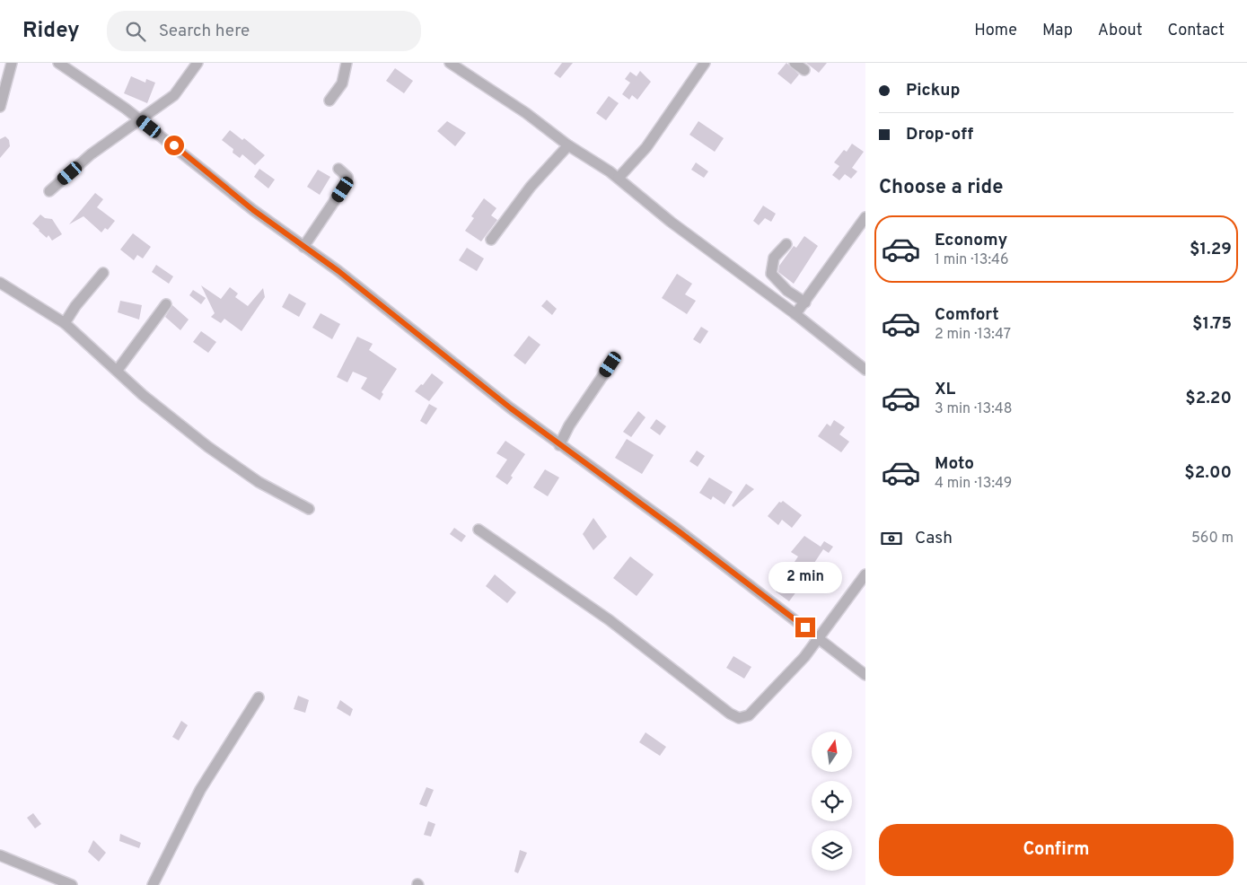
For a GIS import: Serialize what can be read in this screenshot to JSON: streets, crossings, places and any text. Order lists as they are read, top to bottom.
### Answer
{
  "north": "top",
  "page": {
    "header": "Ridey",
    "search": "Search here",
    "nav": [
      "Home",
      "Map",
      "About",
      "Contact"
    ],
    "banner": ["Pickup", "Drop-off"],
    "heading": "Choose a ride",
    "list": [
      {
        "name": "Economy",
        "note": "1 min · 13:46",
        "value": "$1.29"
      },
      {
        "name": "Comfort",
        "note": "2 min · 13:47",
        "value": "$1.75"
      },
      {
        "name": "XL",
        "note": "3 min · 13:48",
        "value": "$2.20"
      },
      {
        "name": "Moto",
        "note": "4 min · 13:49",
        "value": "$2.00"
      }
    ],
    "pay": ["Cash", "560 m"],
    "bubble": "2 min",
    "buttons": "Confirm"
  }
}
